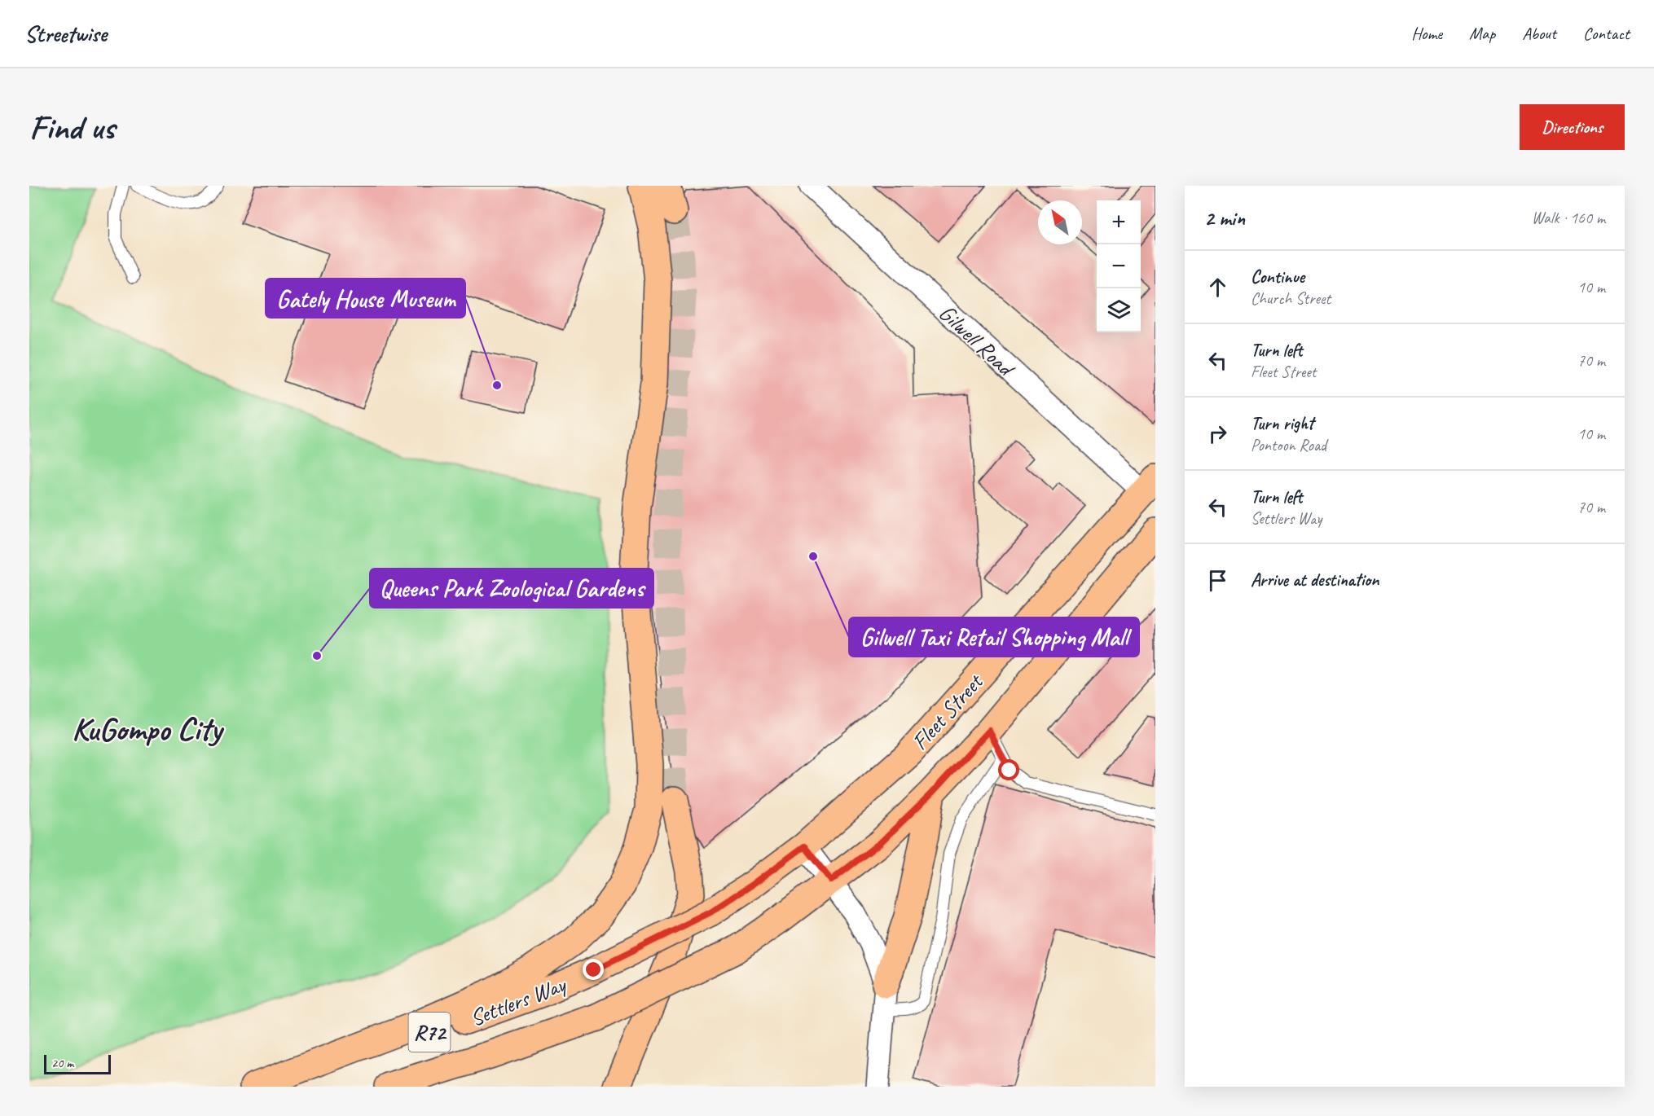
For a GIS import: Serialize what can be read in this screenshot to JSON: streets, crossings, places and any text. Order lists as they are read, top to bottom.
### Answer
{
  "streets": {
    "main road": ["Fleet Street", "Settlers Way", "R72"],
    "street": ["Gilwell Road"]
  },
  "crossings": [
    ["Gilwell Road", "Fleet Street"],
    ["Fleet Street", "Settlers Way"]
  ],
  "districts": ["KuGompo City"],
  "places": ["Gately House Museum", "Gilwell Taxi Retail Shopping Mall", "Queens Park Zoological Gardens"],
  "scale_bar": "20 m",
  "north": "top left",
  "page": {
    "header": "Streetwise",
    "nav": [
      "Home",
      "Map",
      "About",
      "Contact"
    ],
    "buttons": "Directions",
    "title": "Find us",
    "heading": ["2 min", "Walk · 160 m"],
    "map_buttons": ["+", "−"],
    "list": [
      ["Continue", "Church Street", "10 m"],
      ["Turn left", "Fleet Street", "70 m"],
      ["Turn right", "Pontoon Road", "10 m"],
      ["Turn left", "Settlers Way", "70 m"],
      "Arrive at destination"
    ],
    "scale": "20 m"
  }
}
